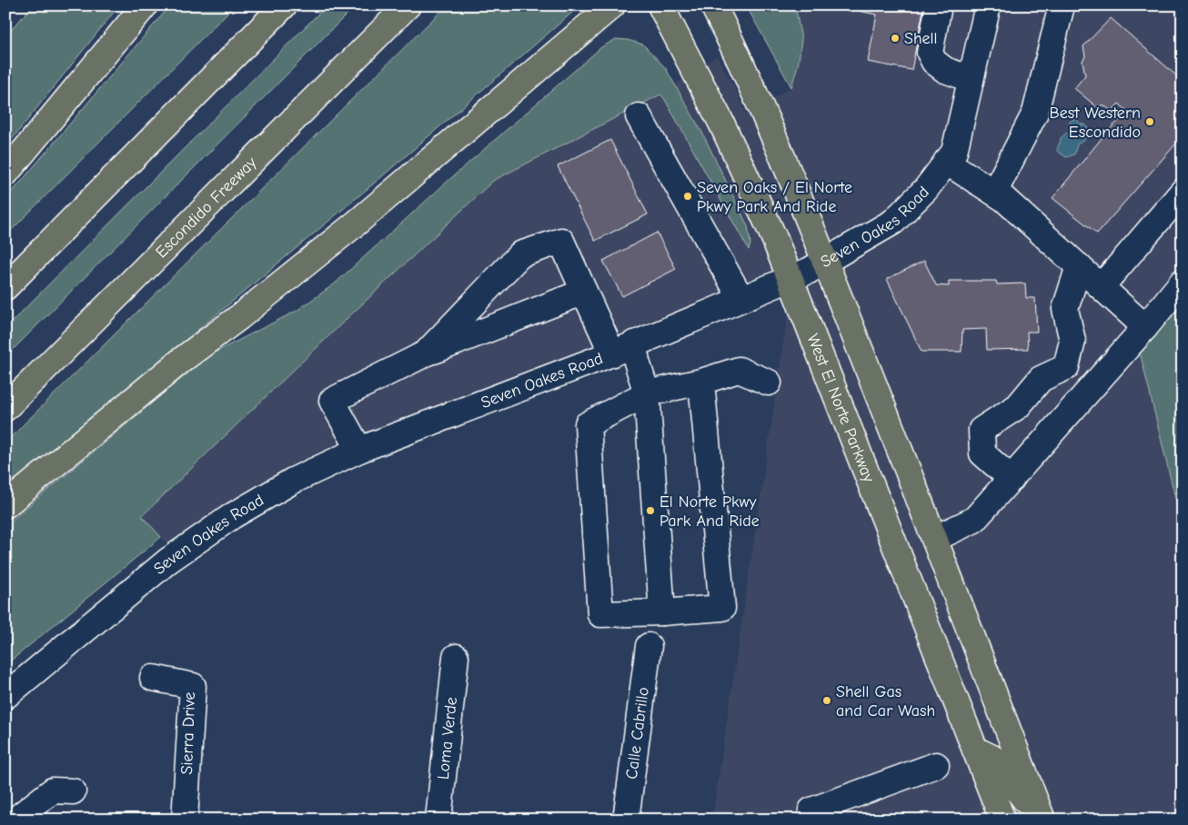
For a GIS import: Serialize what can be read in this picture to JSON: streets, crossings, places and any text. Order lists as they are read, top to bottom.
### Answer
{
  "streets": {
    "main road": ["Escondido Freeway", "West El Norte Parkway"],
    "street": [
      "Seven Oakes Road",
      "Calle Cabrillo",
      "Sierra Drive",
      "Loma Verde"
    ]
  },
  "crossings": [
    ["Seven Oakes Road", "West El Norte Parkway"]
  ],
  "places": [
    "Shell",
    "Best Western Escondido",
    "Seven Oaks / El Norte Pkwy Park And Ride",
    "El Norte Pkwy Park And Ride",
    "Shell Gas and Car Wash"
  ]
}
